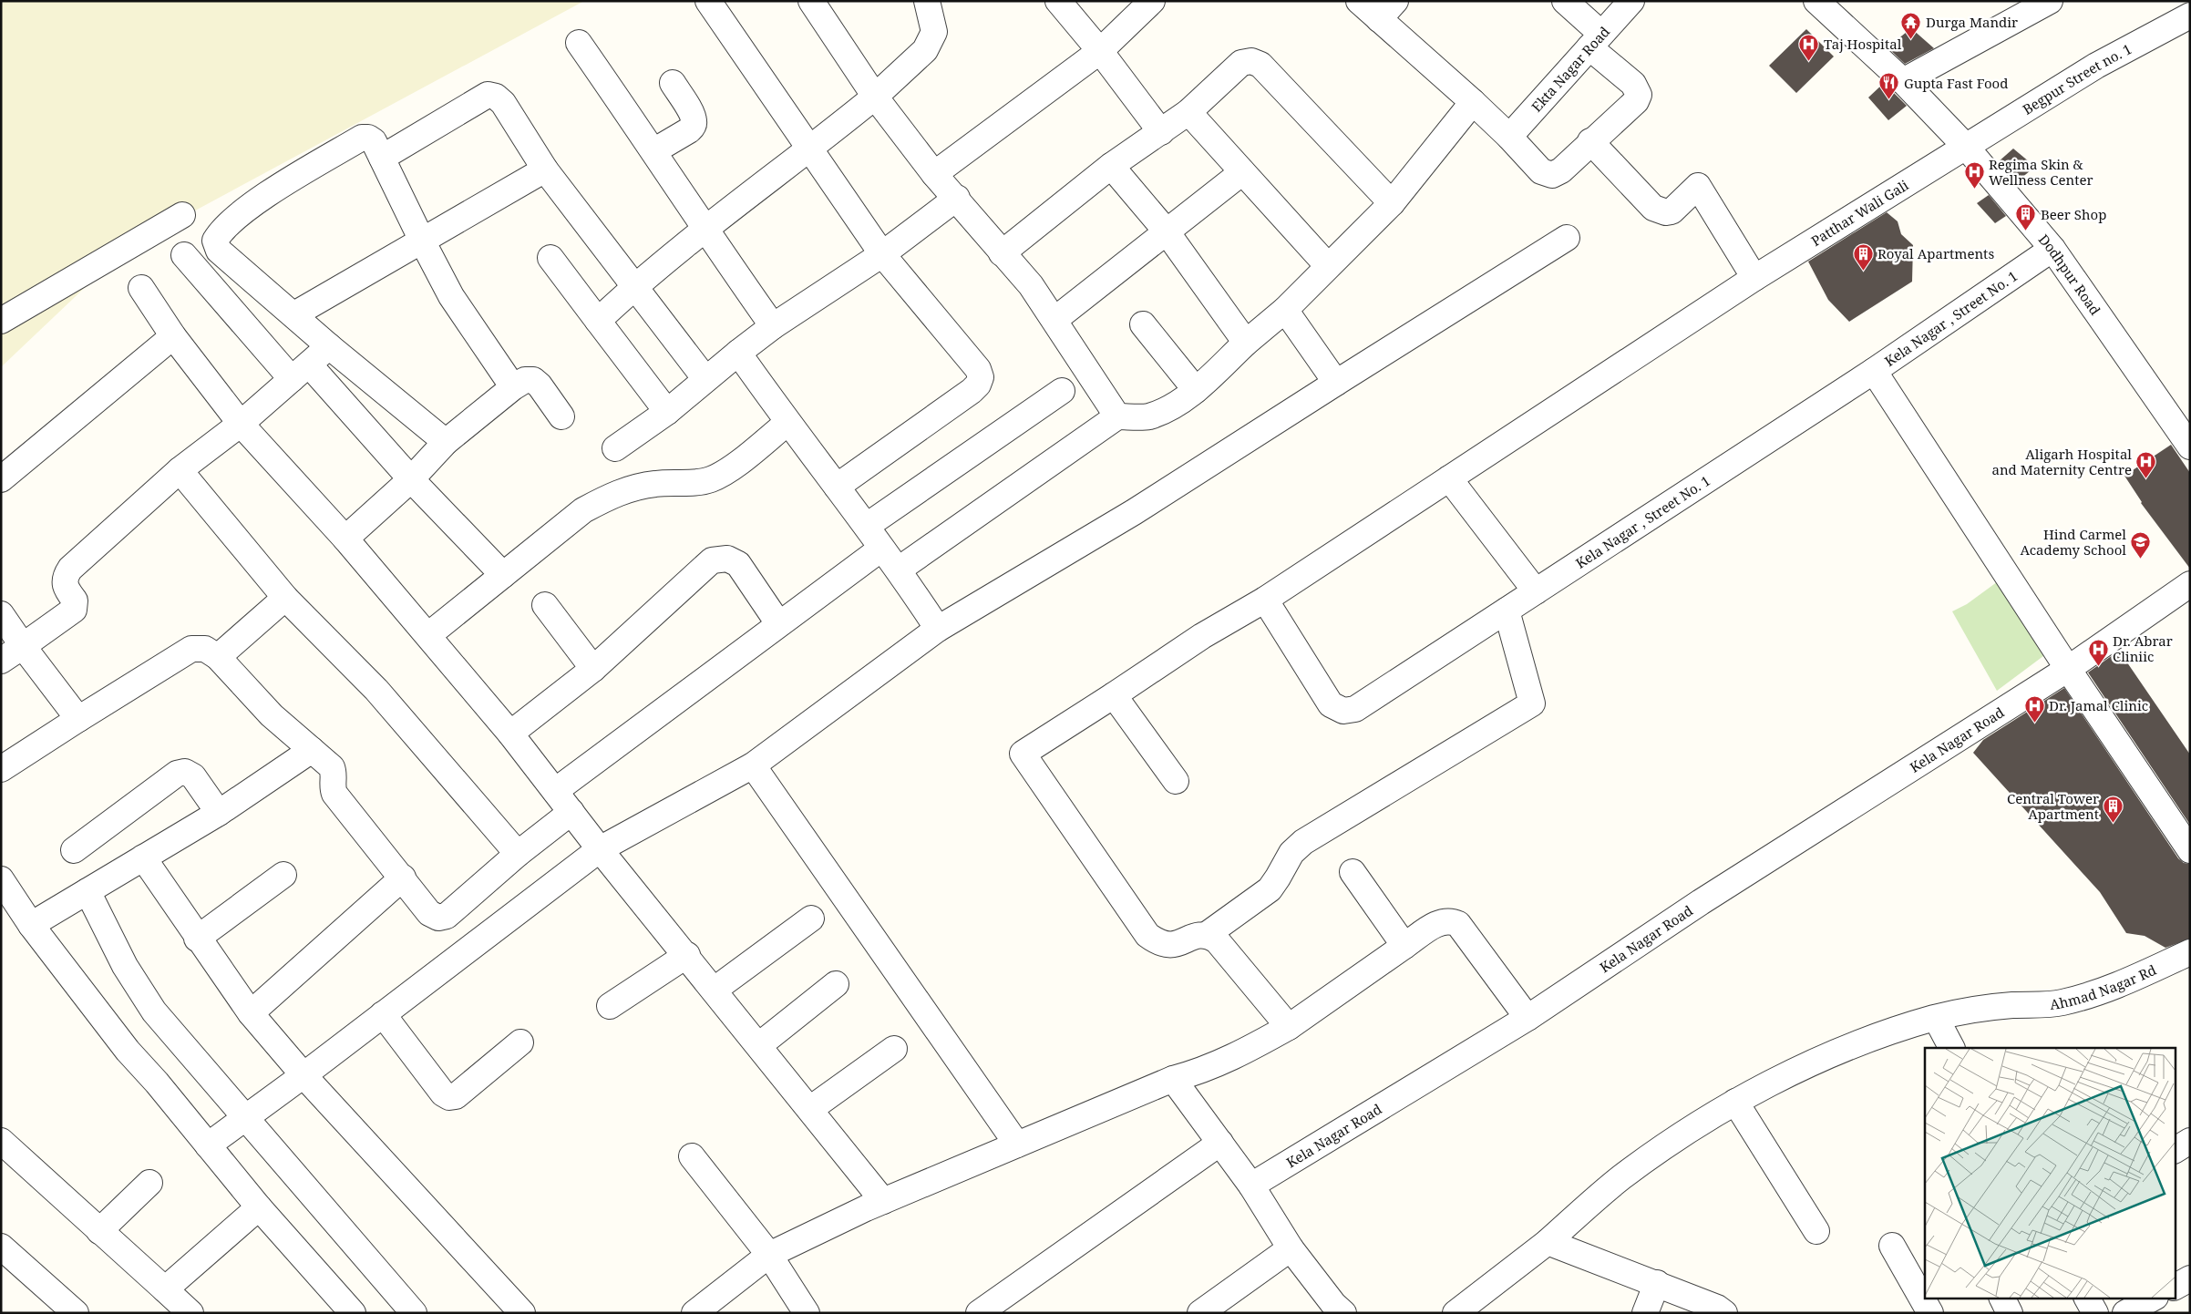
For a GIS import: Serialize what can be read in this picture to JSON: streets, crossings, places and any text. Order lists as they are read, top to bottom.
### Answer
{
  "streets": {
    "street": [
      "Ekta Nagar Road",
      "Begpur Street no. 1",
      "Patthar Wali Gali",
      "Dodhpur Road",
      "Kela Nagar , Street No. 1",
      "Kela Nagar Road",
      "Ahmad Nagar Rd"
    ]
  },
  "crossings": [
    ["Begpur Street no. 1", "Patthar Wali Gali"],
    ["Begpur Street no. 1", "Dodhpur Road"],
    ["Patthar Wali Gali", "Dodhpur Road"],
    ["Patthar Wali Gali", "Kela Nagar , Street No. 1"],
    ["Dodhpur Road", "Kela Nagar , Street No. 1"]
  ],
  "places": {
    "temple": ["Durga Mandir"],
    "hospital": [
      "Taj Hospital",
      "Regima Skin & Wellness Center",
      "Aligarh Hospital and Maternity Centre",
      "Dr. Abrar Cliniic",
      "Dr. Jamal Clinic"
    ],
    "restaurant": ["Gupta Fast Food"],
    "building": ["Beer Shop", "Royal Apartments", "Central Tower Apartment"],
    "school or university": ["Hind Carmel Academy School"]
  }
}
